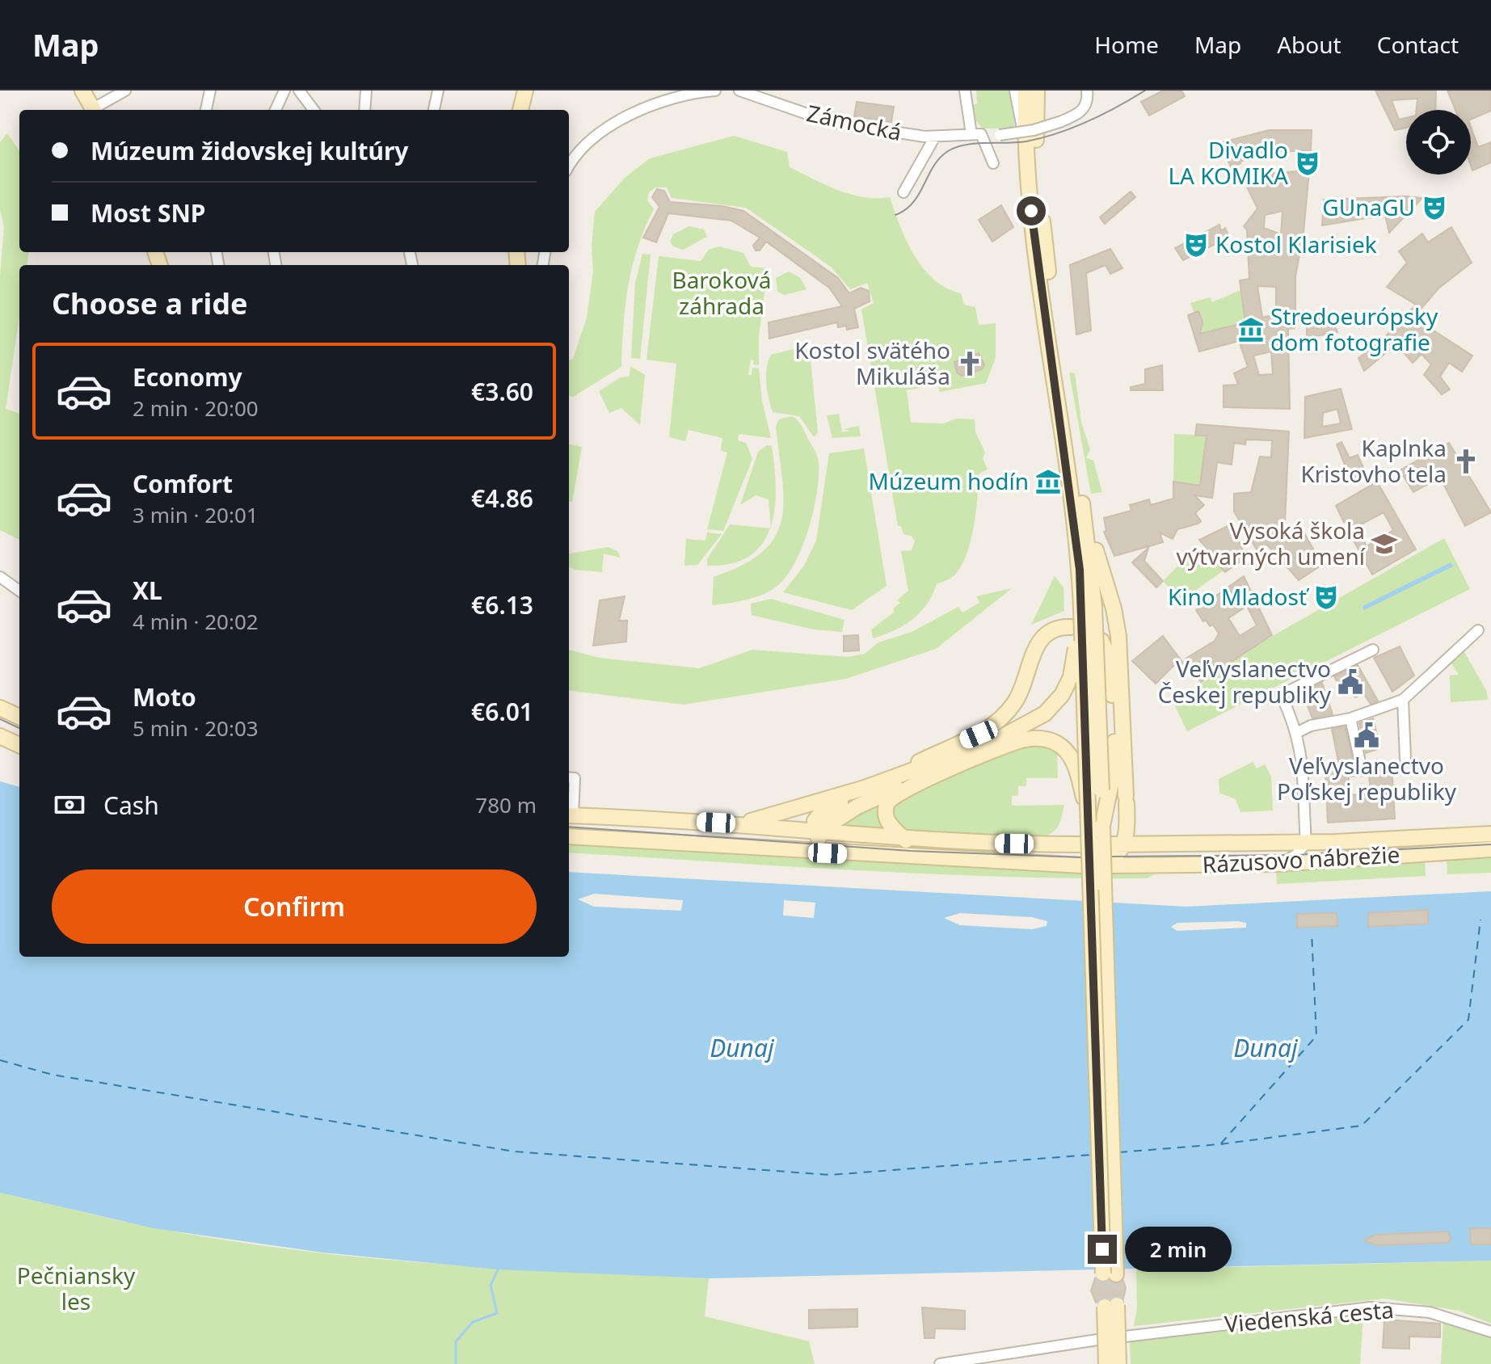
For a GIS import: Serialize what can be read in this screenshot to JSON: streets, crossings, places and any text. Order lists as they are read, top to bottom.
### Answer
{
  "streets": {
    "main road": ["Rázusovo nábrežie"],
    "street": ["Zámocká", "Viedenská cesta"]
  },
  "water": ["Dunaj"],
  "parks": ["Baroková záhrada", "Pečniansky les"],
  "places": {
    "theatre": [
      "Divadlo LA KOMIKA",
      "GUnaGU",
      "Kostol Klarisiek",
      "Kino Mladosť"
    ],
    "museum": ["Stredoeurópsky dom fotografie", "Múzeum hodín"],
    "church": ["Kostol svätého Mikuláša", "Kaplnka Kristovho tela"],
    "school or university": ["Vysoká škola výtvarných umení"],
    "public building": ["Veľvyslanectvo Českej republiky", "Veľvyslanectvo Poľskej republiky"]
  },
  "page": {
    "header": "Map",
    "nav": [
      "Home",
      "Map",
      "About",
      "Contact"
    ],
    "banner": ["Múzeum židovskej kultúry", "Most SNP"],
    "heading": "Choose a ride",
    "list": [
      {
        "name": "Economy",
        "note": "2 min · 20:00",
        "value": "€3.60"
      },
      {
        "name": "Comfort",
        "note": "3 min · 20:01",
        "value": "€4.86"
      },
      {
        "name": "XL",
        "note": "4 min · 20:02",
        "value": "€6.13"
      },
      {
        "name": "Moto",
        "note": "5 min · 20:03",
        "value": "€6.01"
      }
    ],
    "pay": ["Cash", "780 m"],
    "buttons": "Confirm",
    "bubble": "2 min"
  }
}
